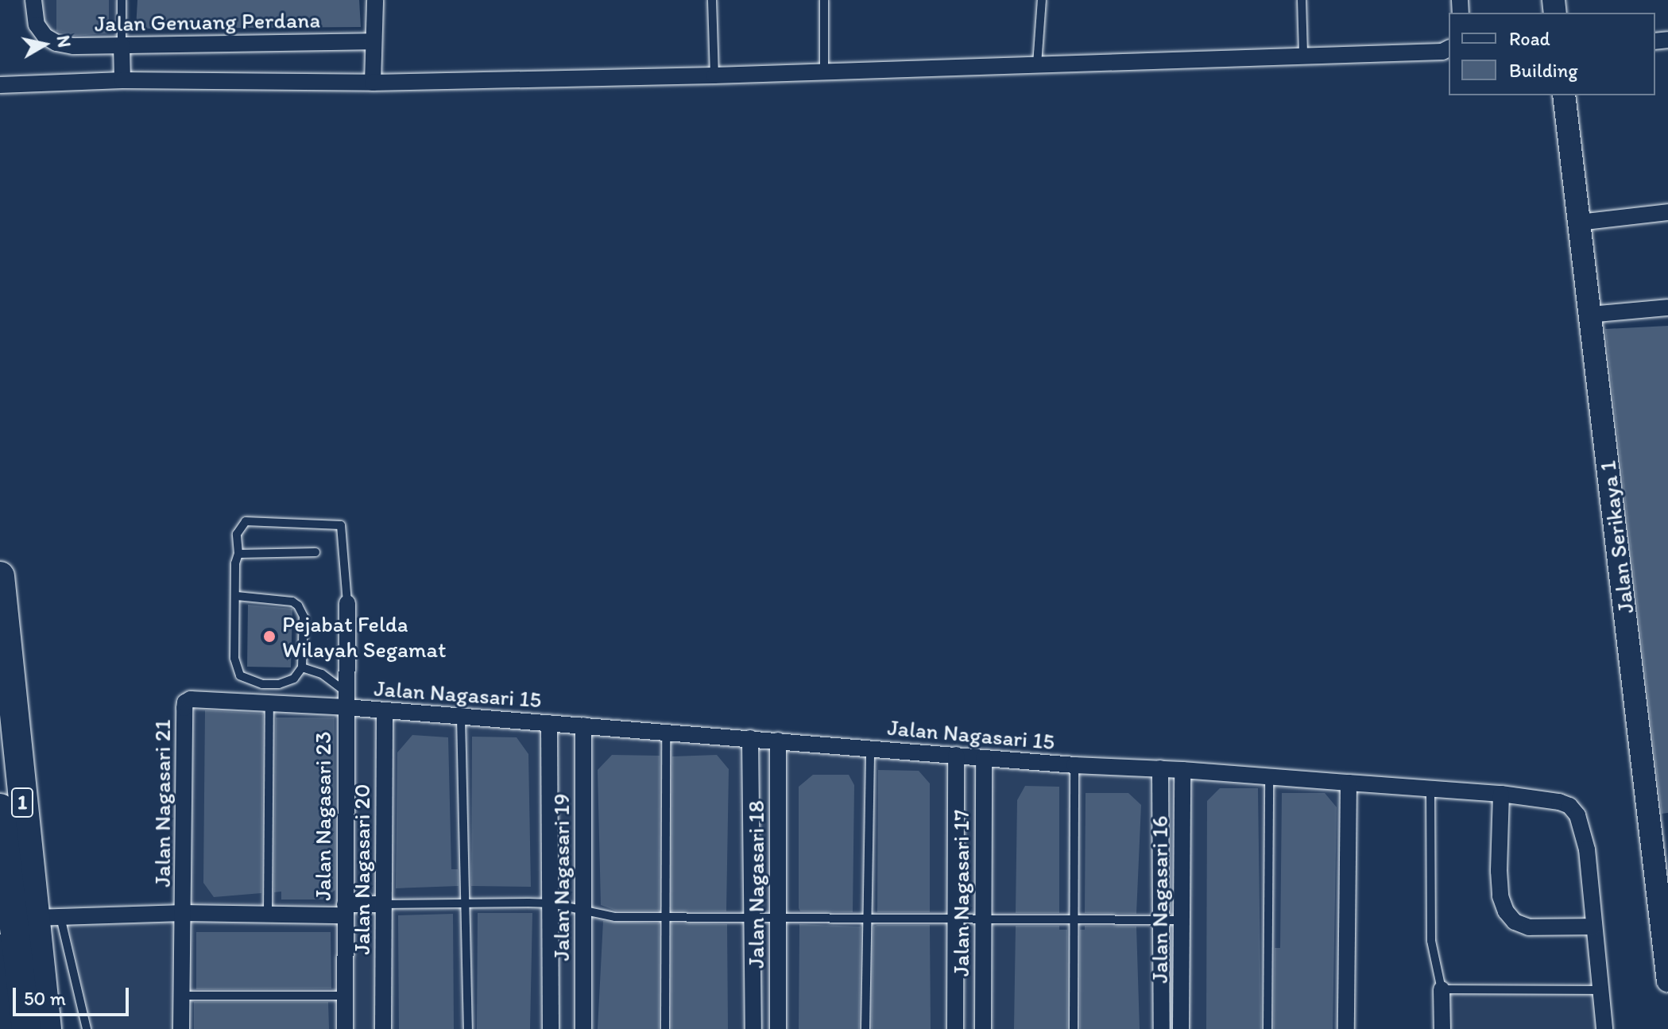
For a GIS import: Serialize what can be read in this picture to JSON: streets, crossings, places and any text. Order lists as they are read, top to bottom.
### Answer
{
  "streets": {
    "highway": ["1"],
    "street": [
      "Jalan Genuang Perdana",
      "Jalan Serikaya 1",
      "Jalan Nagasari 15",
      "Jalan Nagasari 21",
      "Jalan Nagasari 23",
      "Jalan Nagasari 20",
      "Jalan Nagasari 19",
      "Jalan Nagasari 18",
      "Jalan Nagasari 17",
      "Jalan Nagasari 16"
    ]
  },
  "crossings": [
    ["Jalan Nagasari 15", "Jalan Nagasari 21"],
    ["Jalan Nagasari 15", "Jalan Nagasari 23"],
    ["Jalan Nagasari 15", "Jalan Nagasari 20"],
    ["Jalan Nagasari 15", "Jalan Nagasari 19"],
    ["Jalan Nagasari 15", "Jalan Nagasari 18"],
    ["Jalan Nagasari 15", "Jalan Nagasari 17"],
    ["Jalan Nagasari 15", "Jalan Nagasari 16"],
    ["Jalan Nagasari 21", "Jalan Nagasari 23"]
  ],
  "places": ["Pejabat Felda Wilayah Segamat"],
  "legend": ["Road", "Building"],
  "scale_bar": "50 m",
  "north": "right"
}
